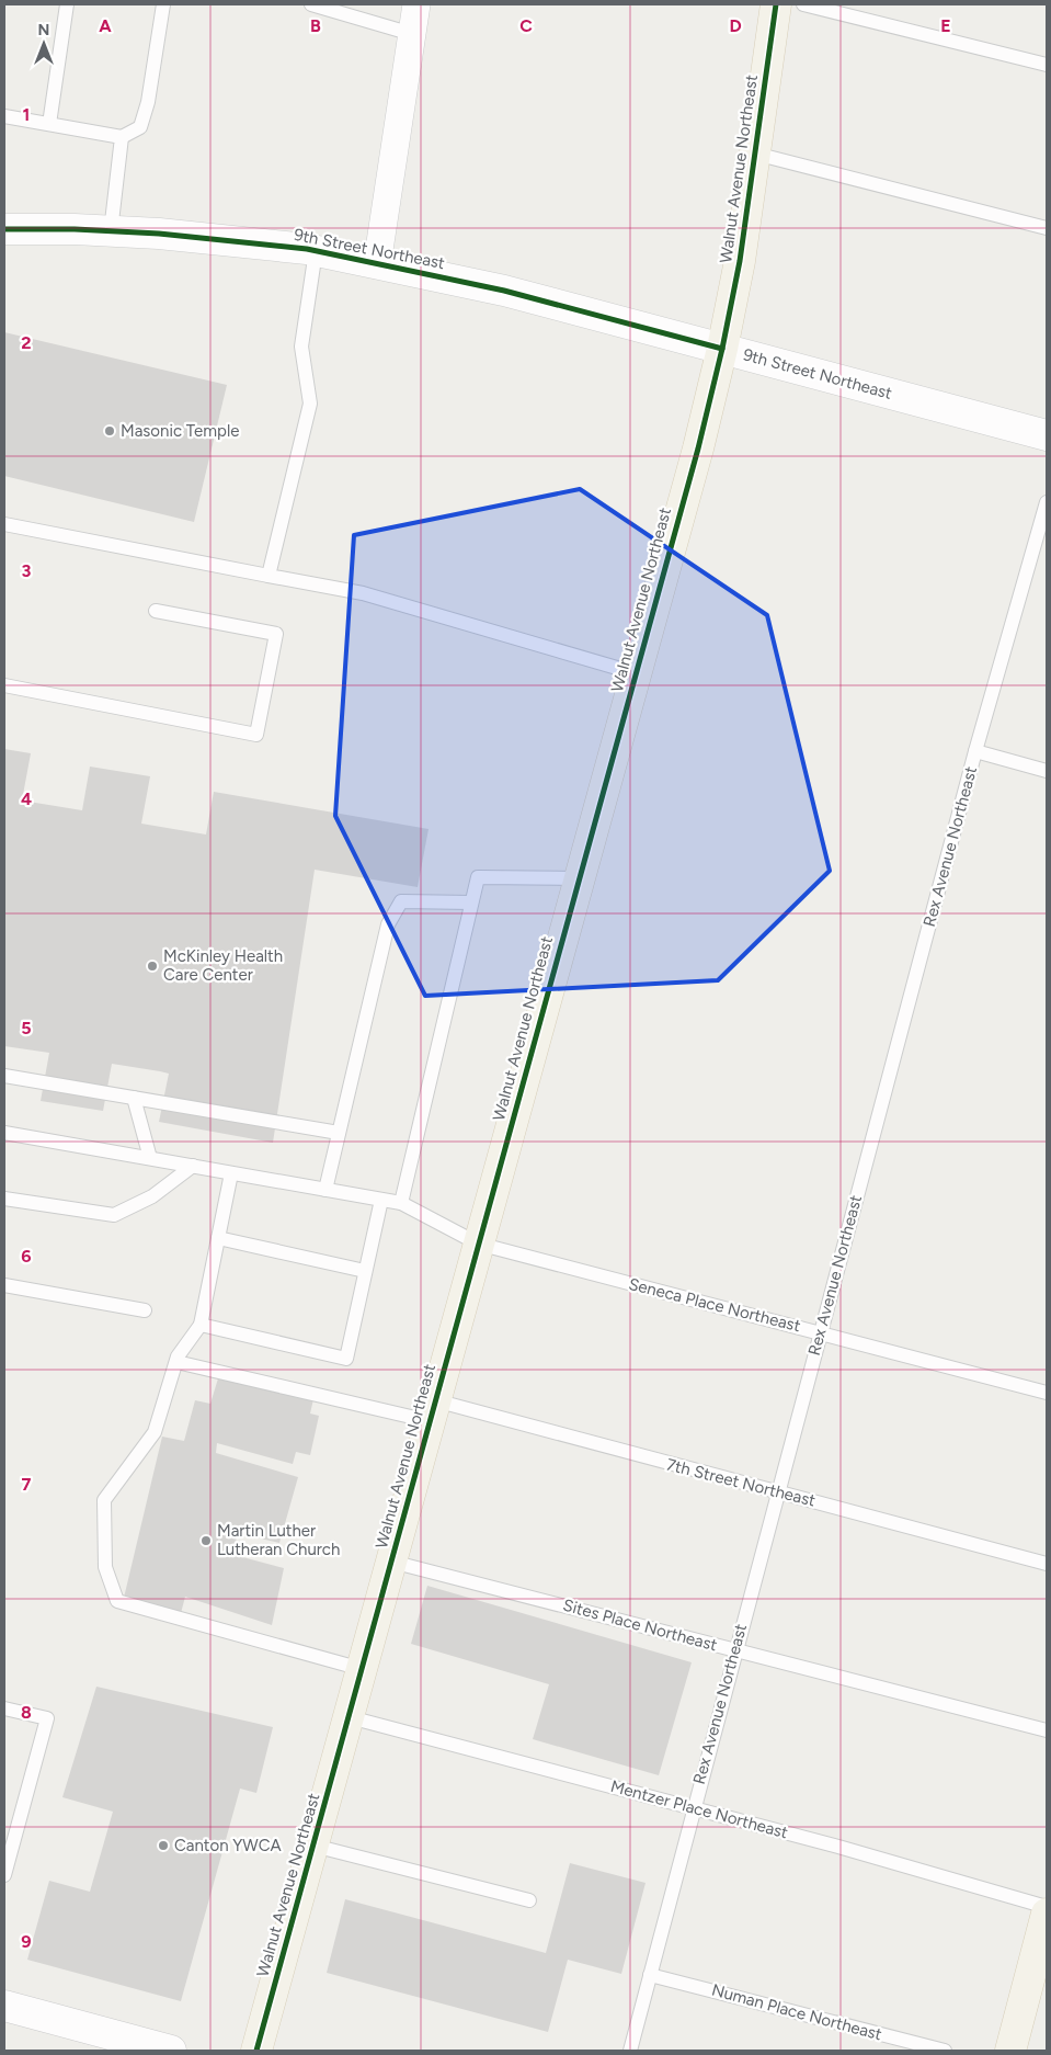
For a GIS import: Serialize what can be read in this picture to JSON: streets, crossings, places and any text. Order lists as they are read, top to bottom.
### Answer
{
  "streets": {
    "main road": ["Walnut Avenue Northeast"],
    "street": ["9th Street Northeast"],
    "lane": [
      "Rex Avenue Northeast",
      "Seneca Place Northeast",
      "7th Street Northeast",
      "Sites Place Northeast",
      "Mentzer Place Northeast",
      "Numan Place Northeast"
    ]
  },
  "crossings": [
    ["Walnut Avenue Northeast", "9th Street Northeast"],
    ["Walnut Avenue Northeast", "Seneca Place Northeast"],
    ["Walnut Avenue Northeast", "7th Street Northeast"],
    ["Walnut Avenue Northeast", "Sites Place Northeast"],
    ["Walnut Avenue Northeast", "Mentzer Place Northeast"],
    ["Rex Avenue Northeast", "Seneca Place Northeast"],
    ["Rex Avenue Northeast", "7th Street Northeast"],
    ["Rex Avenue Northeast", "Sites Place Northeast"],
    ["Rex Avenue Northeast", "Mentzer Place Northeast"],
    ["Rex Avenue Northeast", "Numan Place Northeast"]
  ],
  "places": [
    "Masonic Temple",
    "McKinley Health Care Center",
    "Martin Luther Lutheran Church",
    "Canton YWCA"
  ],
  "north": "top",
  "grid": {
    "columns": [
      "A",
      "B",
      "C",
      "D",
      "E"
    ],
    "rows": [
      "1",
      "2",
      "3",
      "4",
      "5",
      "6",
      "7",
      "8",
      "9"
    ]
  }
}
